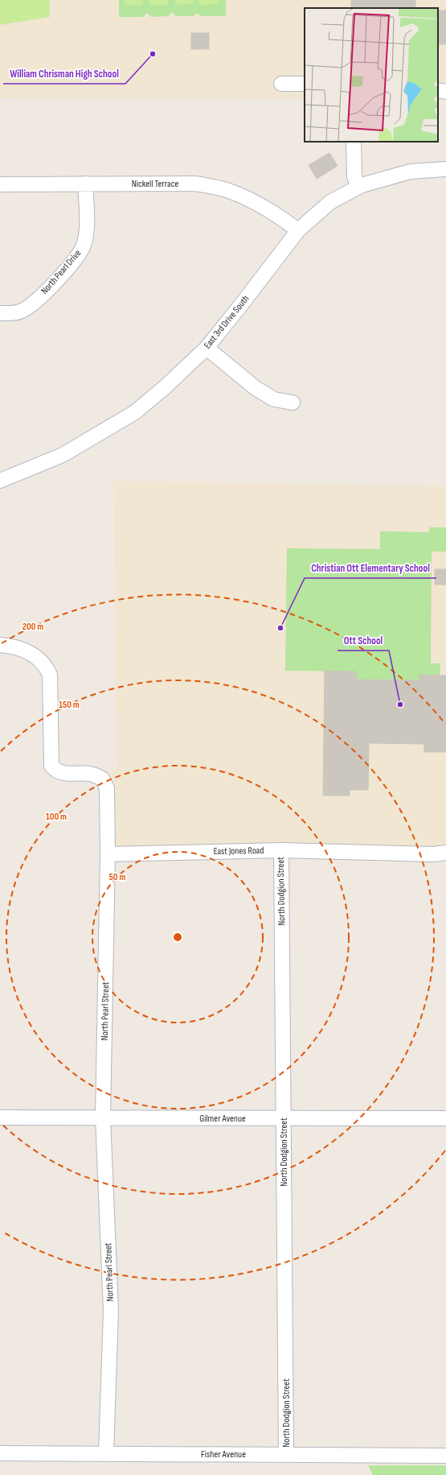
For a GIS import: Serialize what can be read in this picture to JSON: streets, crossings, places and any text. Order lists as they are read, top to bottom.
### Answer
{
  "streets": {
    "street": [
      "Nickell Terrace",
      "North Pearl Drive",
      "East 3rd Drive South",
      "East Jones Road",
      "North Dodgion Street",
      "North Pearl Street",
      "Gilmer Avenue",
      "Fisher Avenue"
    ]
  },
  "crossings": [
    ["Nickell Terrace", "North Pearl Drive"],
    ["Nickell Terrace", "East 3rd Drive South"],
    ["East Jones Road", "North Dodgion Street"],
    ["East Jones Road", "North Pearl Street"],
    ["North Dodgion Street", "Gilmer Avenue"],
    ["North Dodgion Street", "Fisher Avenue"],
    ["North Pearl Street", "Gilmer Avenue"],
    ["North Pearl Street", "Fisher Avenue"]
  ],
  "places": ["William Chrisman High School", "Christian Ott Elementary School", "Ott School"],
  "rings": [
    "200 m",
    "150 m",
    "100 m",
    "50 m"
  ]
}
